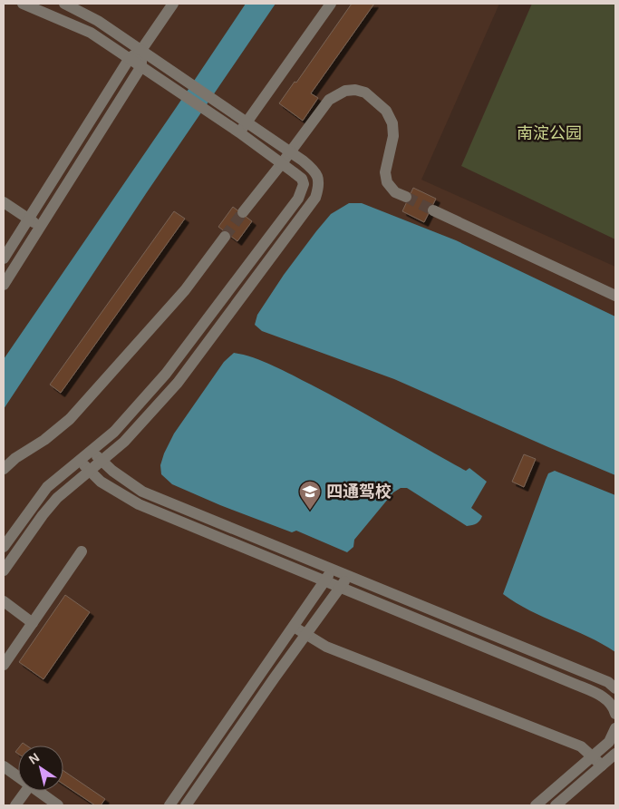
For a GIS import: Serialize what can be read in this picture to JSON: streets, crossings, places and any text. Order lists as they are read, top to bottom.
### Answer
{
  "parks": ["南淀公园"],
  "places": {
    "school or university": ["四通驾校"]
  },
  "north": "top left"
}
